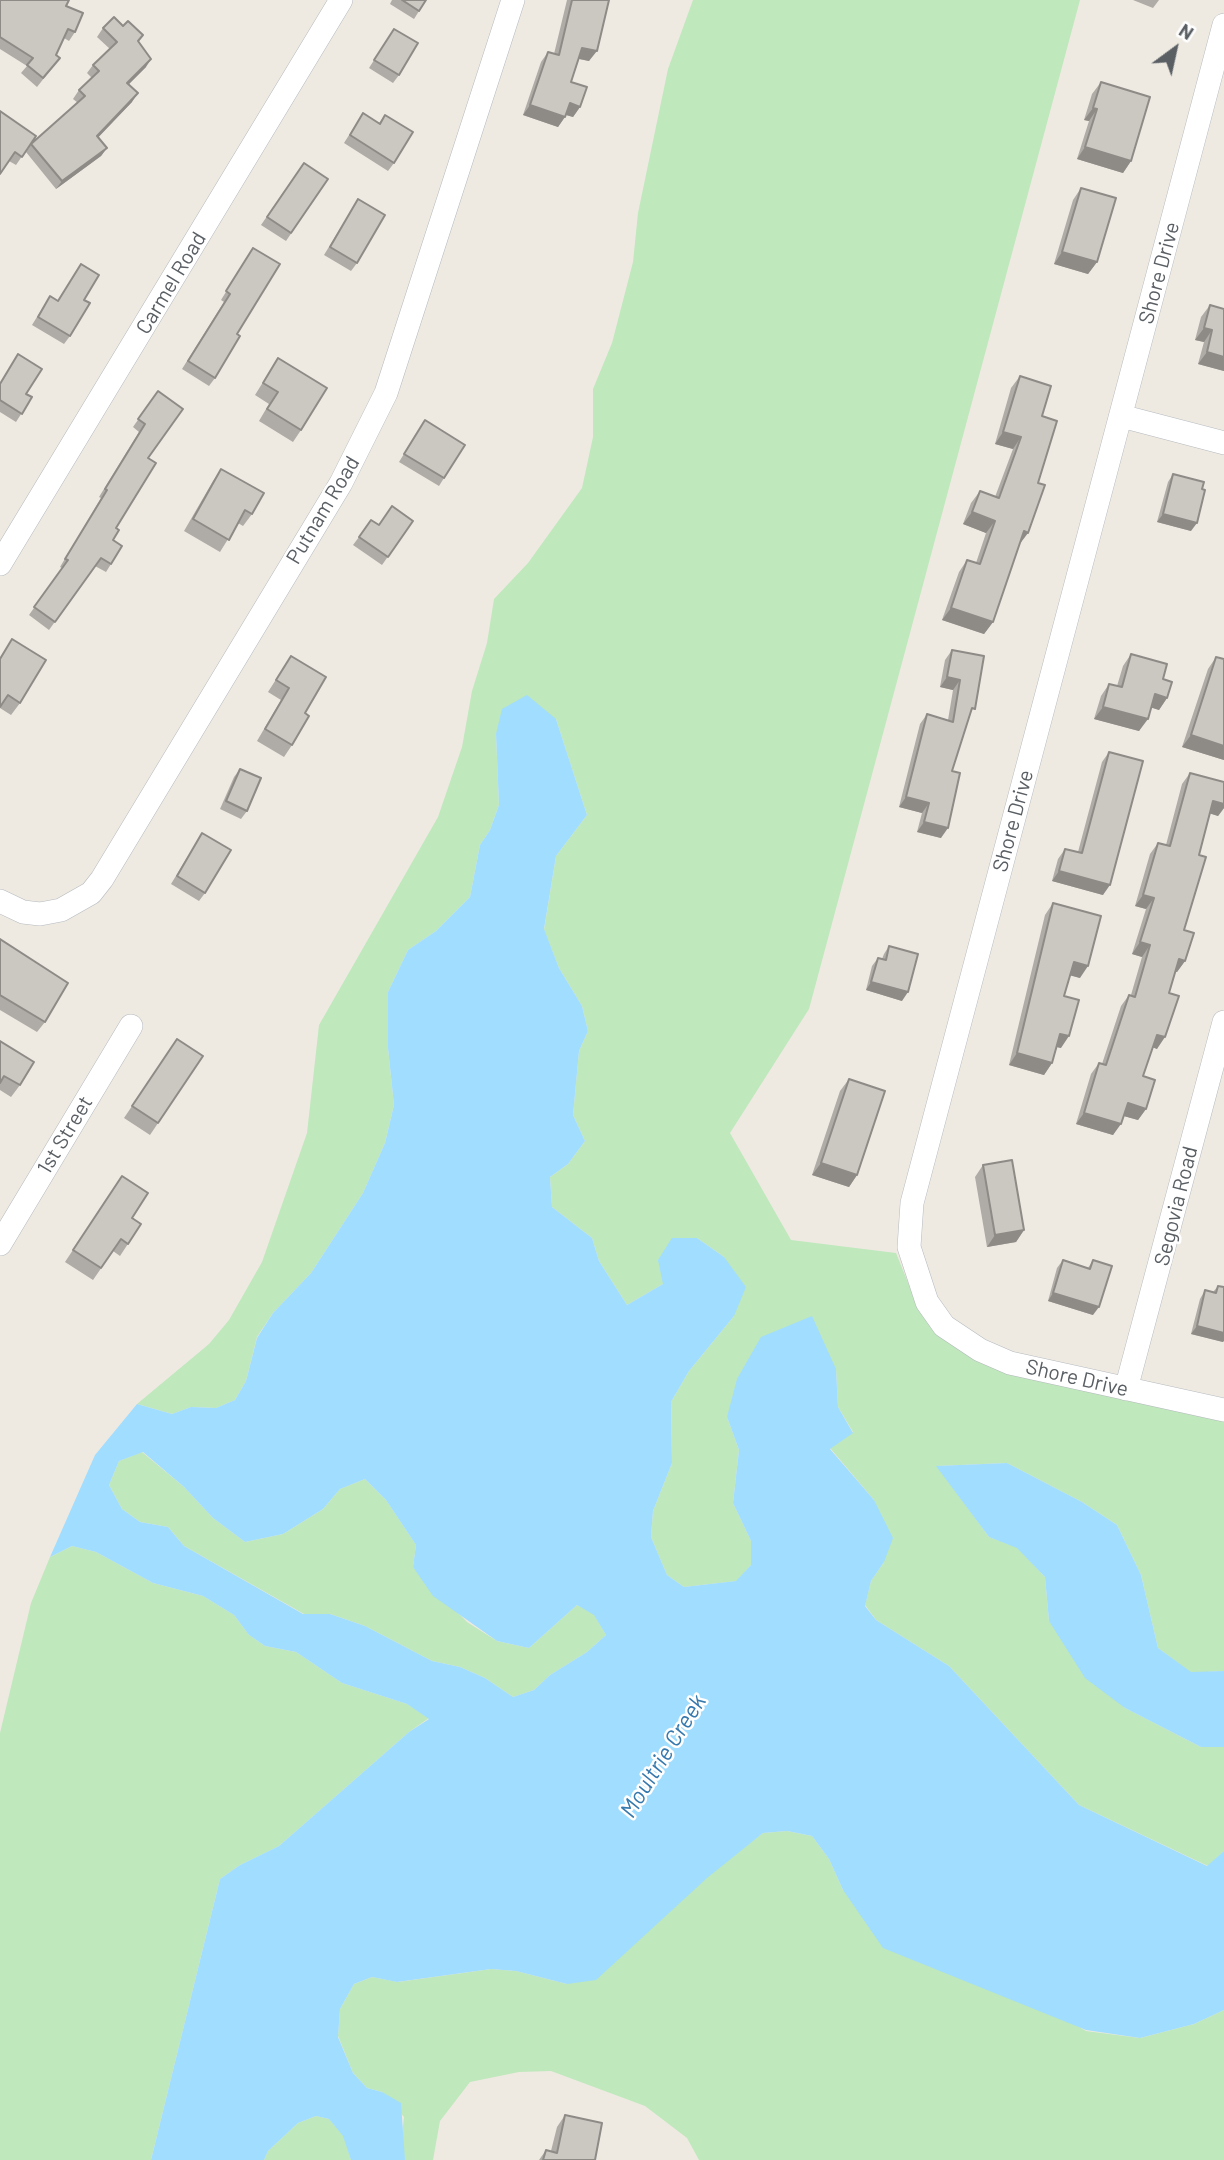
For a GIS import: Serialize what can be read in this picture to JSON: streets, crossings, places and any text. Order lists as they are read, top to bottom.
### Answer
{
  "streets": {
    "street": [
      "Shore Drive",
      "Carmel Road",
      "Putnam Road",
      "1st Street",
      "Segovia Road"
    ]
  },
  "crossings": [
    ["Shore Drive", "Segovia Road"]
  ],
  "water": ["Moultrie Creek"],
  "north": "top right"
}
